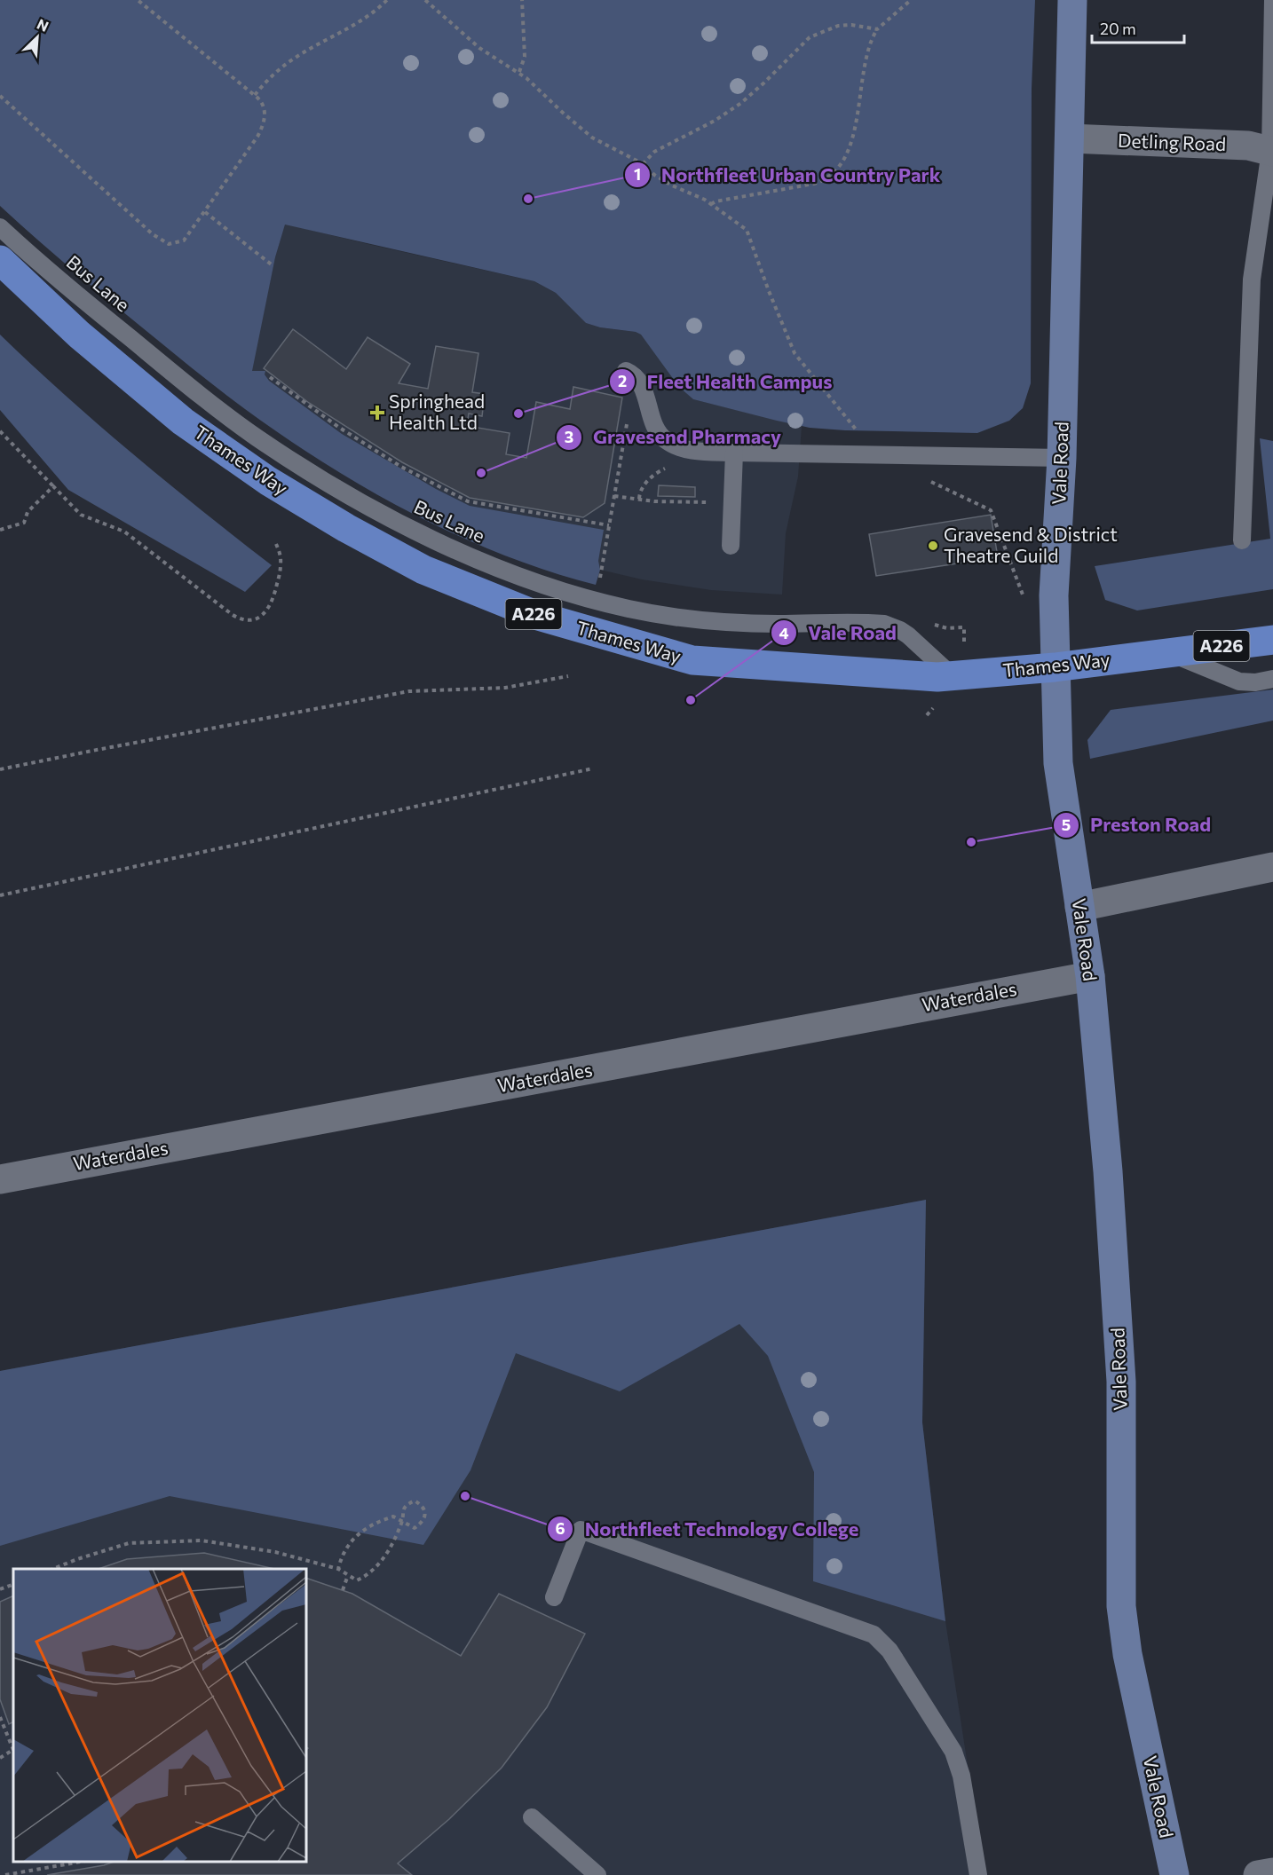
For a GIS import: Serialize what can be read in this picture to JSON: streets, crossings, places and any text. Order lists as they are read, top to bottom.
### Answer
{
  "streets": {
    "main road": ["Thames Way", "A226"],
    "street": ["Detling Road", "Vale Road", "Waterdales"],
    "lane": ["Bus Lane"]
  },
  "crossings": [
    ["Detling Road", "Vale Road"],
    ["Bus Lane", "Thames Way"],
    ["Thames Way", "Vale Road"],
    ["Vale Road", "Waterdales"]
  ],
  "places": {
    "other": [
      "Northfleet Urban Country Park",
      "Fleet Health Campus",
      "Gravesend Pharmacy",
      "Gravesend & District Theatre Guild",
      "Vale Road",
      "Preston Road",
      "Northfleet Technology College"
    ],
    "health": ["Springhead Health Ltd"]
  },
  "scale_bar": "20 m",
  "north": "top right"
}
